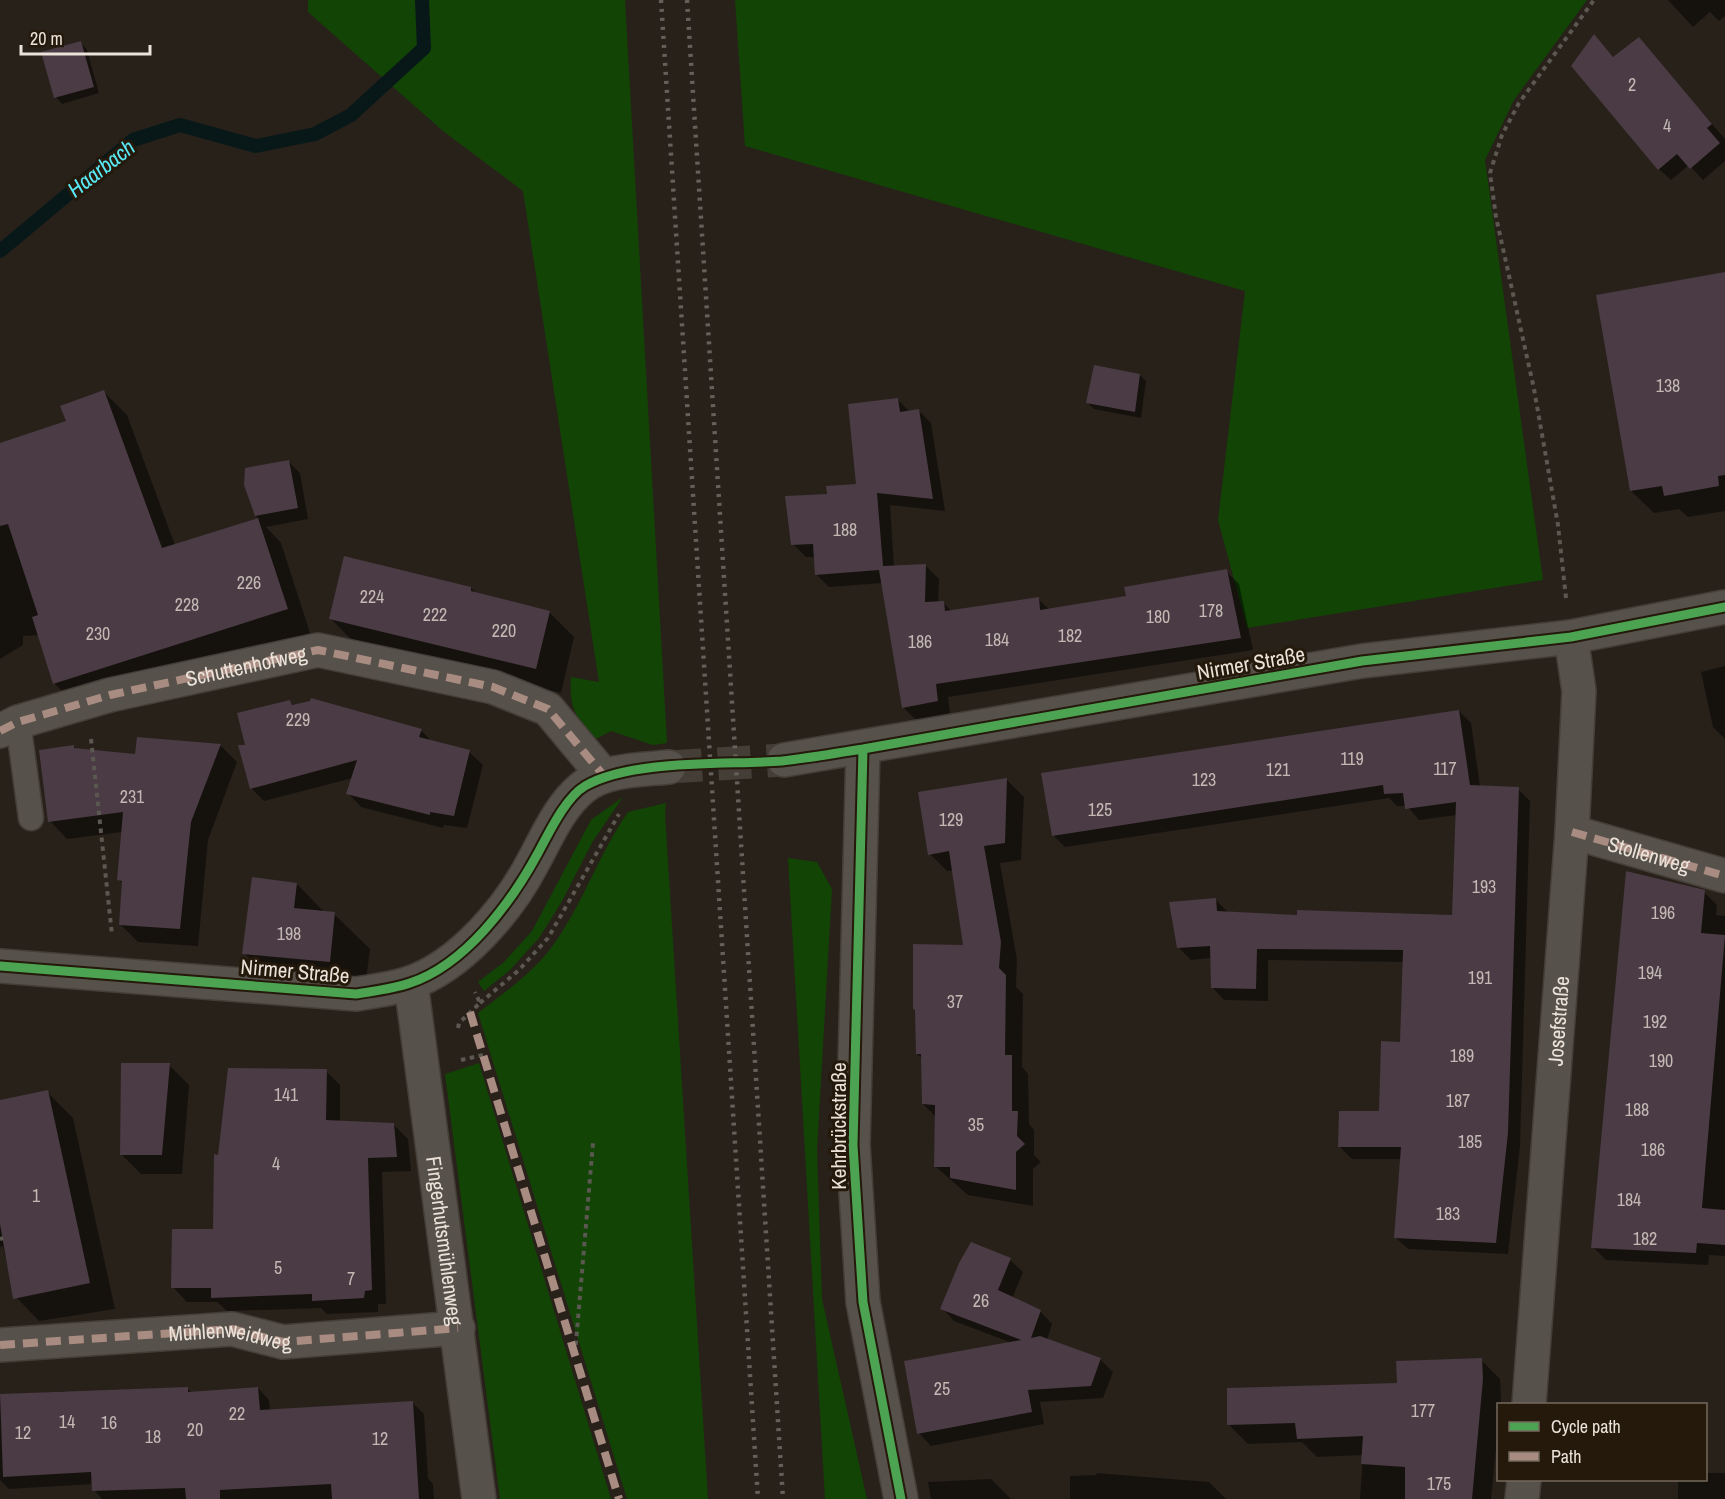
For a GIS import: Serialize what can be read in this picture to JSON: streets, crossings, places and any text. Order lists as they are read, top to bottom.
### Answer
{
  "streets": {
    "street": [
      "Nirmer Straße",
      "Schuttenhofweg",
      "Stollenweg",
      "Josefstraße",
      "Kehrbrückstraße",
      "Fingerhutsmühlenweg",
      "Mühlenweidweg"
    ]
  },
  "crossings": [
    ["Nirmer Straße", "Schuttenhofweg"],
    ["Nirmer Straße", "Josefstraße"],
    ["Nirmer Straße", "Kehrbrückstraße"],
    ["Nirmer Straße", "Fingerhutsmühlenweg"],
    ["Stollenweg", "Josefstraße"],
    ["Fingerhutsmühlenweg", "Mühlenweidweg"]
  ],
  "water": ["Haarbach"],
  "house_numbers": [
    "2",
    "4",
    "138",
    "188",
    "226",
    "224",
    "228",
    "178",
    "222",
    "180",
    "220",
    "230",
    "182",
    "184",
    "186",
    "229",
    "119",
    "117",
    "121",
    "123",
    "231",
    "125",
    "129",
    "193",
    "196",
    "198",
    "194",
    "191",
    "37",
    "192",
    "189",
    "190",
    "141",
    "187",
    "188",
    "35",
    "185",
    "186",
    "4",
    "1",
    "184",
    "183",
    "182",
    "5",
    "7",
    "26",
    "25",
    "177",
    "22",
    "14",
    "16",
    "20",
    "12",
    "18",
    "12",
    "175"
  ],
  "legend": ["Cycle path", "Path"],
  "scale_bar": "20 m"
}
